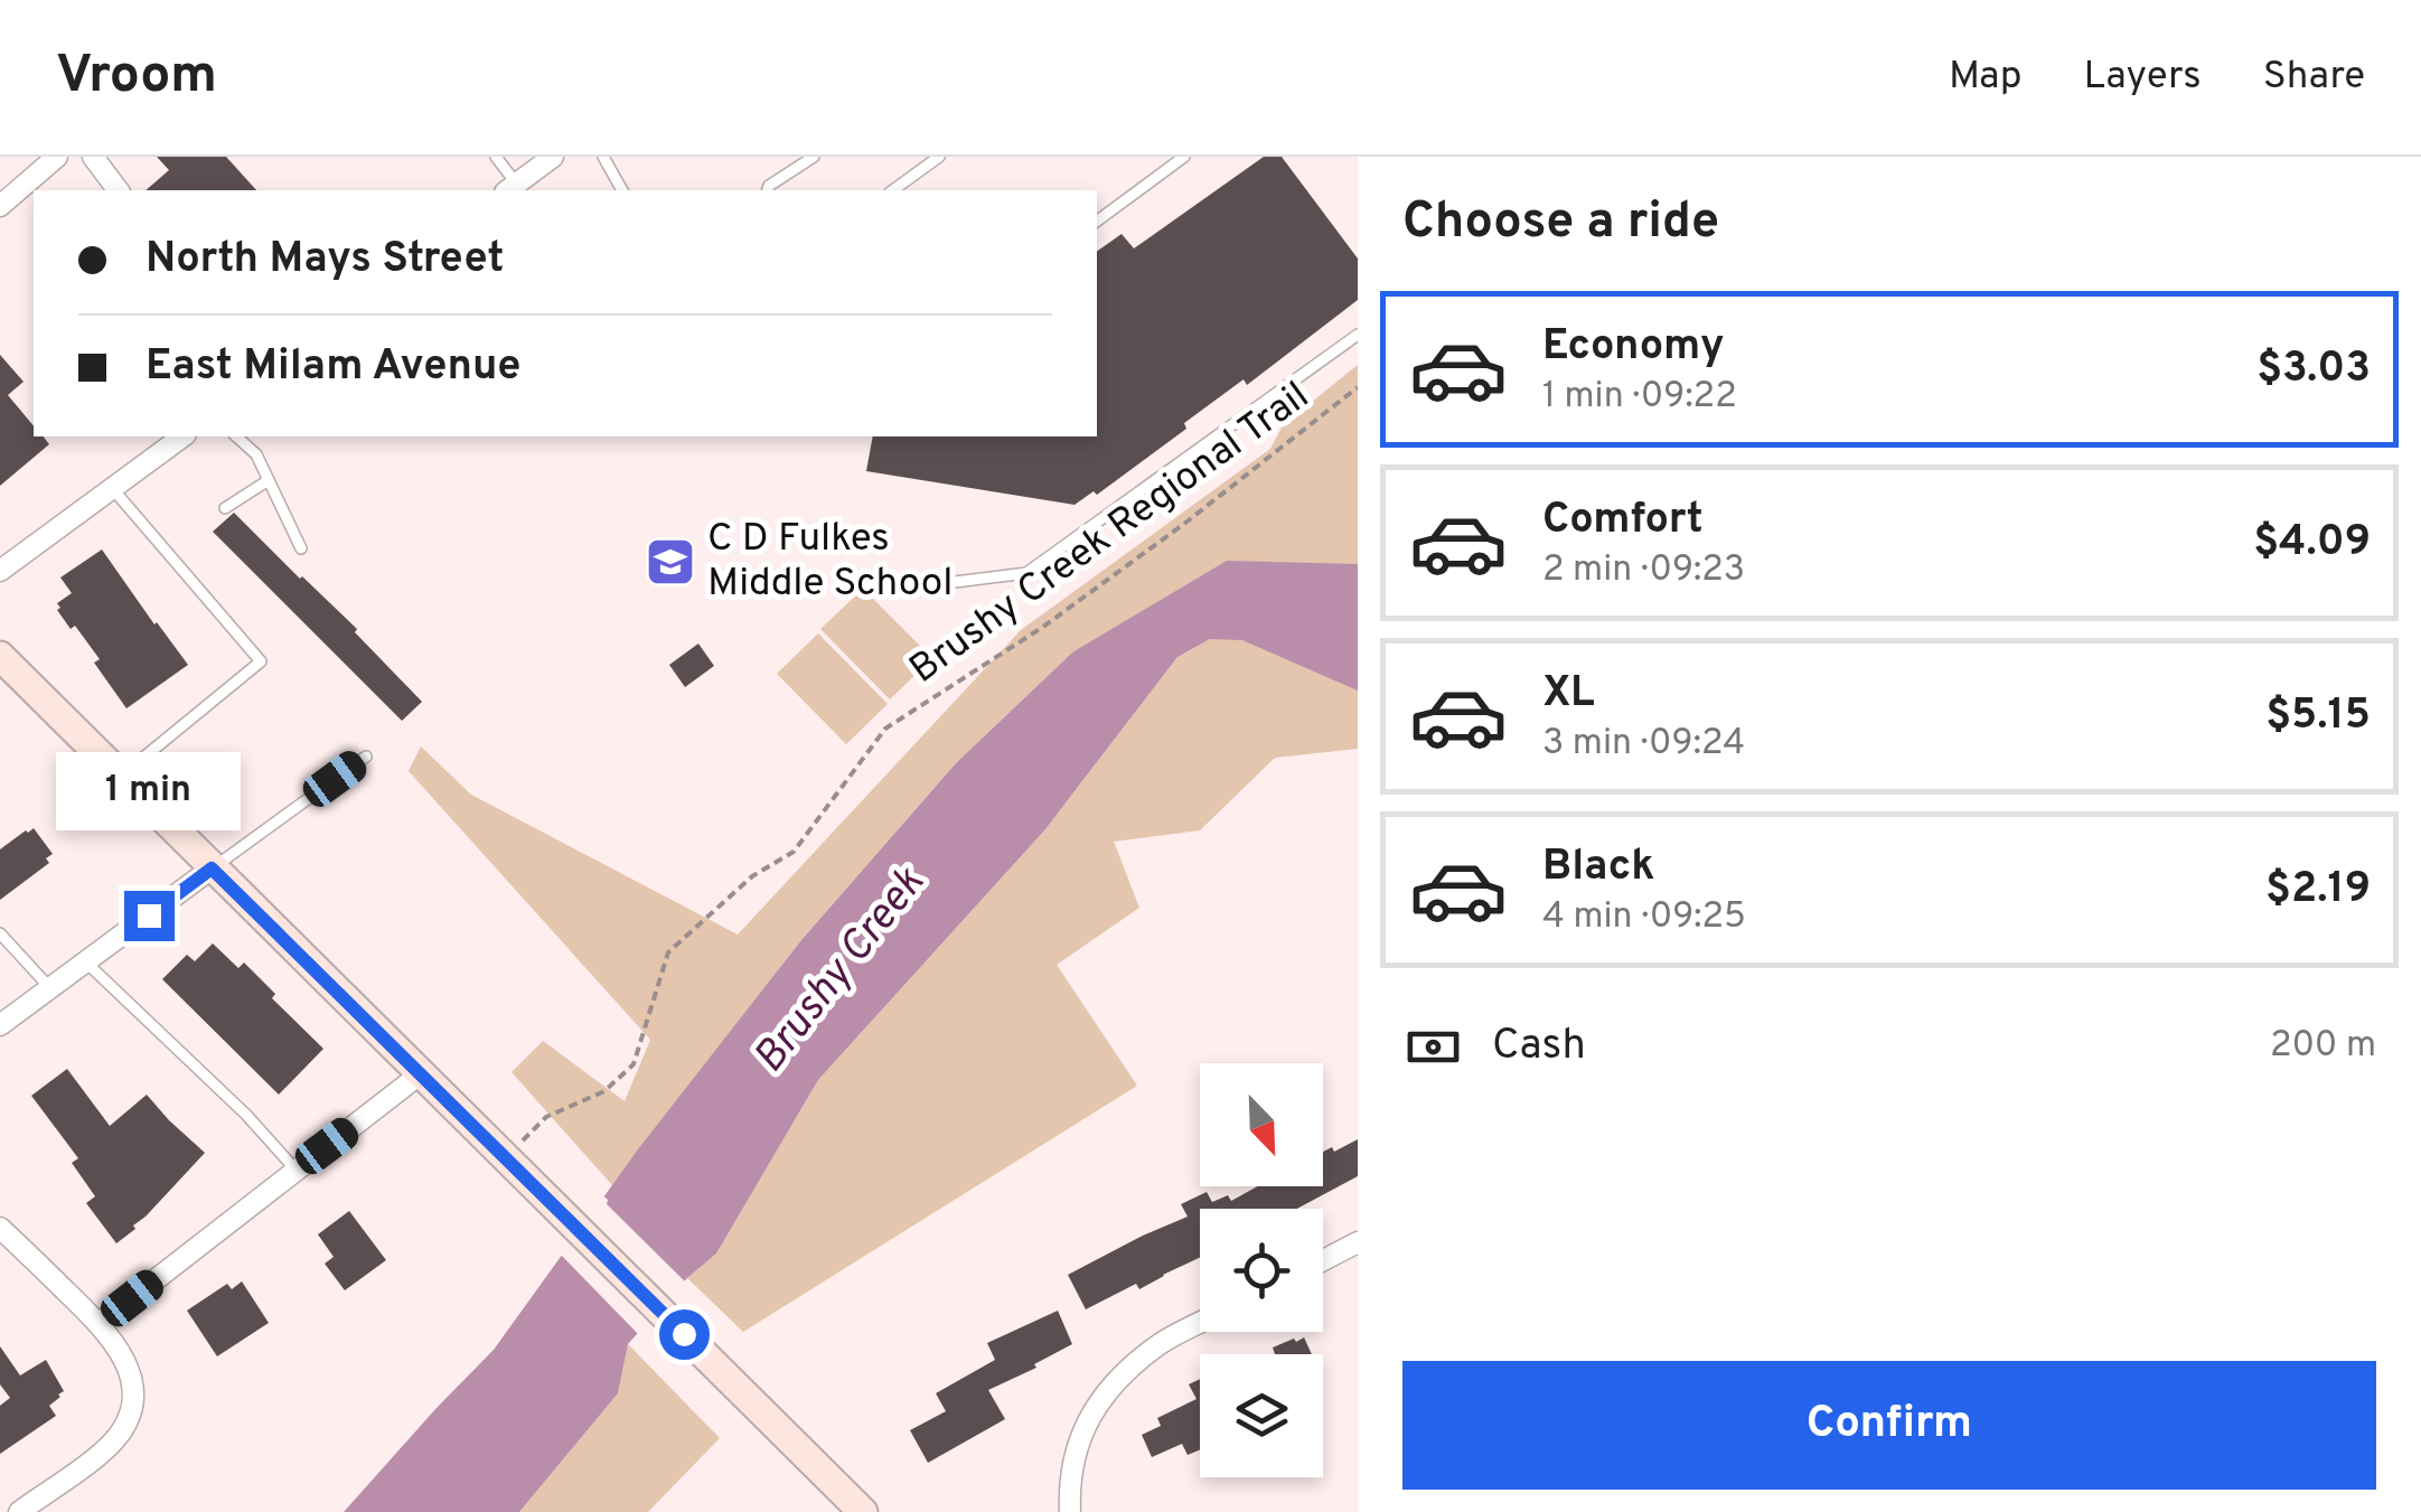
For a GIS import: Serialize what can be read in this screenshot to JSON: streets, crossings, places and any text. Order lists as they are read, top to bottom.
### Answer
{
  "streets": {
    "path": ["Brushy Creek Regional Trail"]
  },
  "water": ["Brushy Creek"],
  "places": {
    "school or university": ["C D Fulkes Middle School"]
  },
  "north": "bottom right",
  "page": {
    "header": "Vroom",
    "nav": ["Map", "Layers", "Share"],
    "heading": "Choose a ride",
    "banner": ["North Mays Street", "East Milam Avenue"],
    "list": [
      {
        "name": "Economy",
        "note": "1 min · 09:22",
        "value": "$3.03"
      },
      {
        "name": "Comfort",
        "note": "2 min · 09:23",
        "value": "$4.09"
      },
      {
        "name": "XL",
        "note": "3 min · 09:24",
        "value": "$5.15"
      },
      {
        "name": "Black",
        "note": "4 min · 09:25",
        "value": "$2.19"
      }
    ],
    "bubble": "1 min",
    "pay": ["Cash", "200 m"],
    "buttons": "Confirm"
  }
}
